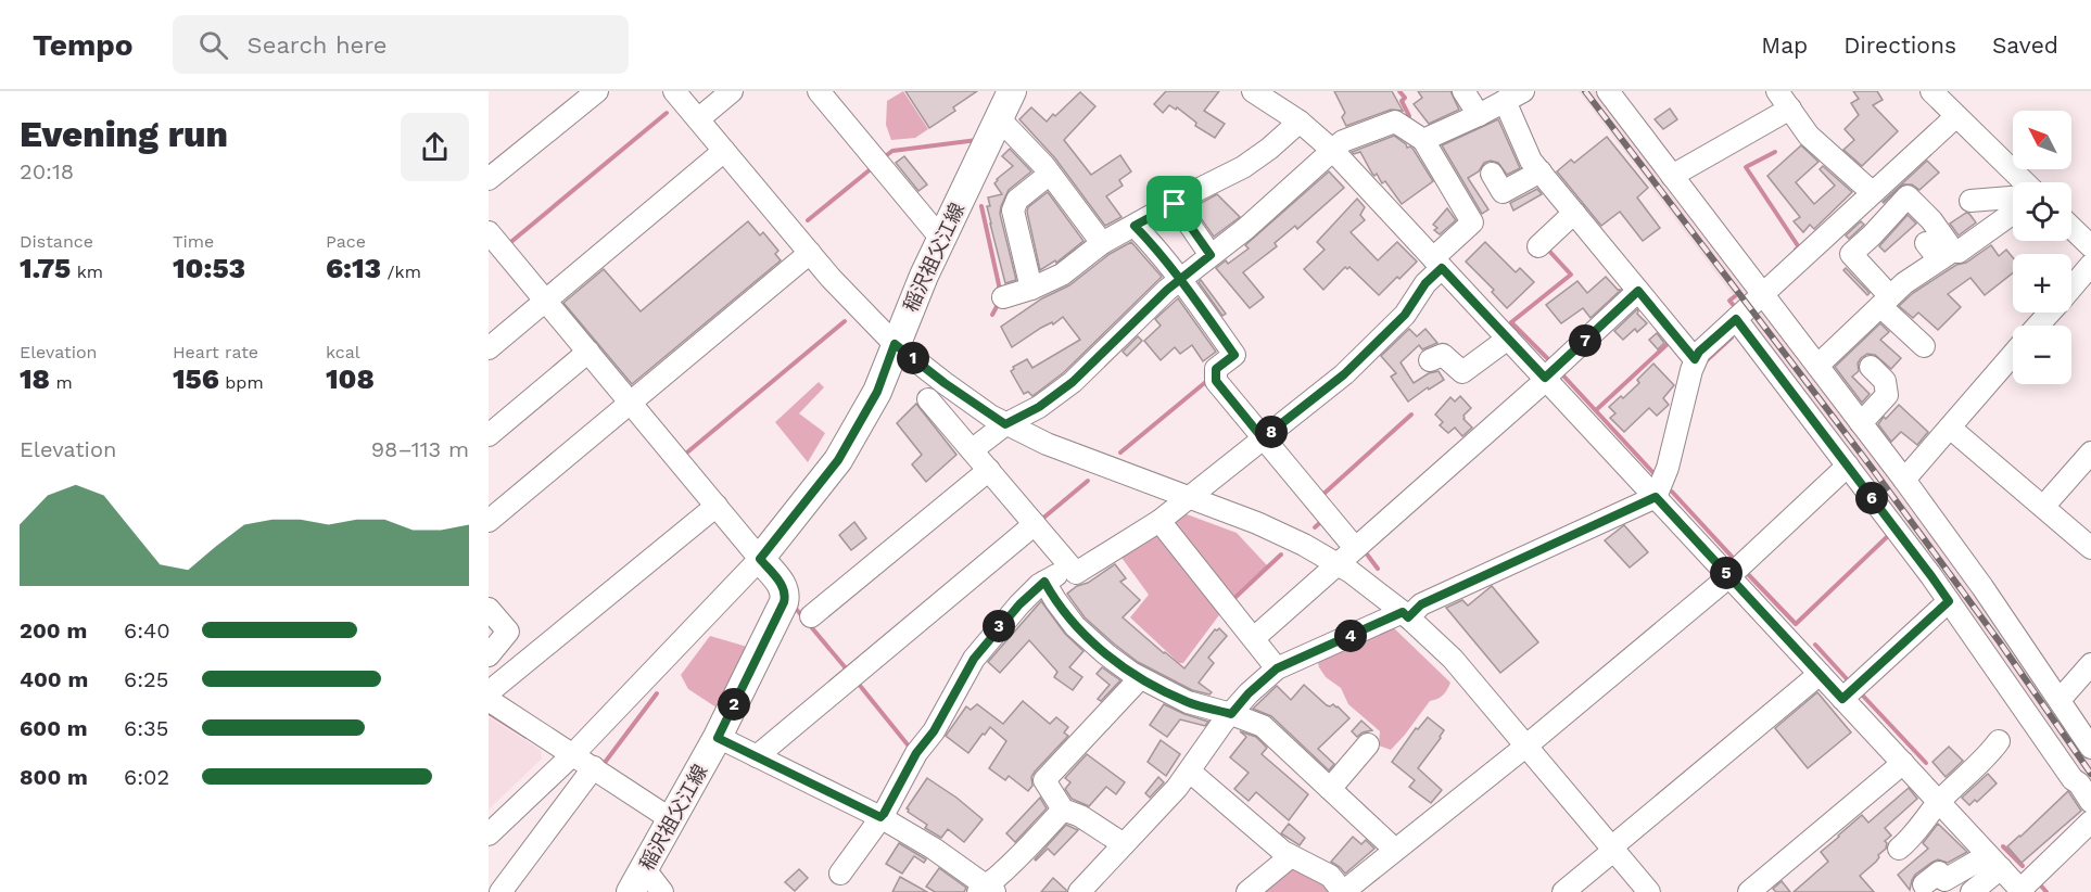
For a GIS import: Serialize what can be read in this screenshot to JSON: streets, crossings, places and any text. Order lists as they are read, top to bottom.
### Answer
{
  "streets": {
    "main road": ["稲沢祖父江線"]
  },
  "north": "top left",
  "page": {
    "header": "Tempo",
    "search": "Search here",
    "nav": ["Map", "Directions", "Saved"],
    "heading": ["Evening run", "20:18"],
    "map_buttons": ["+", "−"],
    "stats": [
      ["Distance", "1.75 km"],
      ["Time", "10:53"],
      ["Pace", "6:13 /km"],
      ["Elevation", "18 m"],
      ["Heart rate", "156 bpm"],
      ["kcal", "108"]
    ],
    "pins": [
      "7",
      "1",
      "8",
      "6",
      "5",
      "3",
      "4",
      "2"
    ],
    "chart": ["Elevation", "98–113 m"],
    "list": [
      {
        "name": "200 m",
        "note": "6:40"
      },
      {
        "name": "400 m",
        "note": "6:25"
      },
      {
        "name": "600 m",
        "note": "6:35"
      },
      {
        "name": "800 m",
        "note": "6:02"
      }
    ]
  }
}
